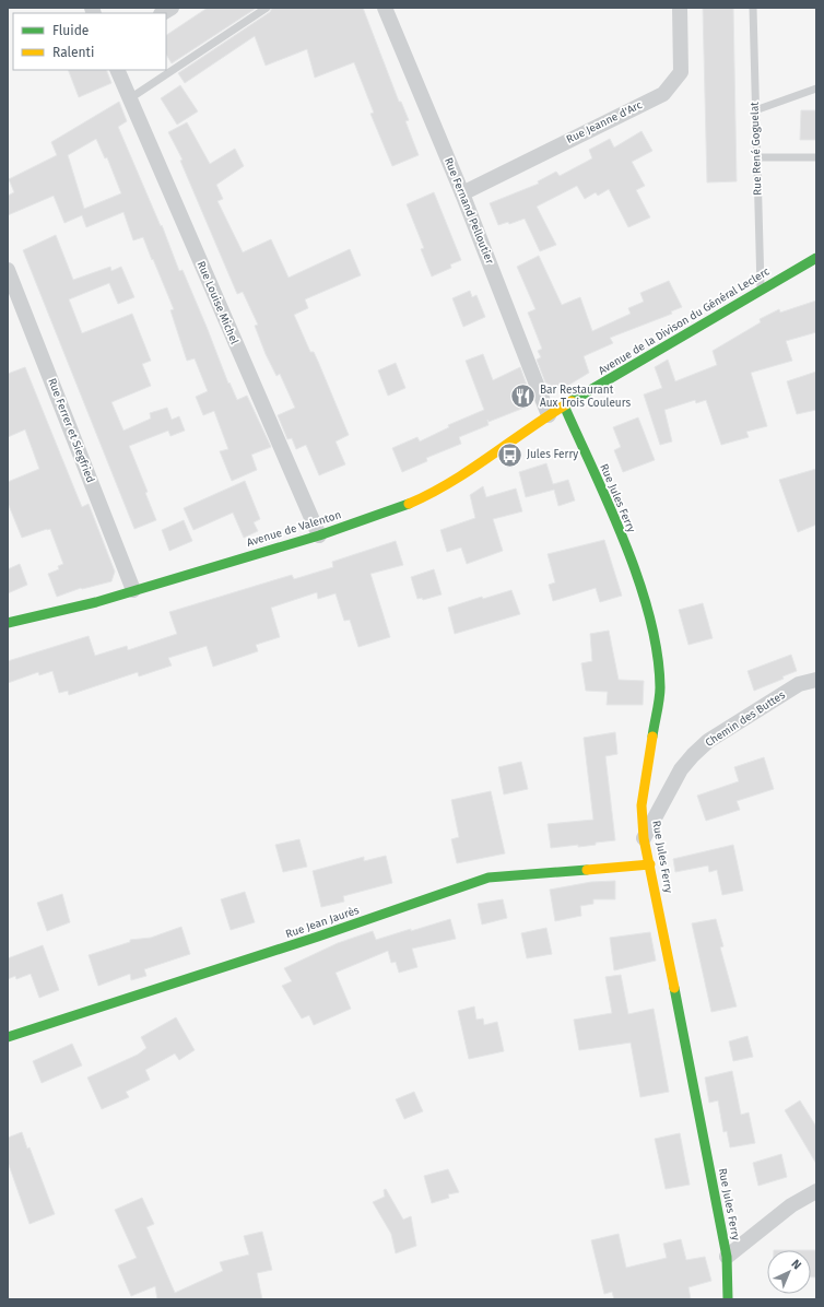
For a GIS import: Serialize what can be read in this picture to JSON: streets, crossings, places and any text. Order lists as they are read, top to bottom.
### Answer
{
  "streets": {
    "street": [
      "Rue Jeanne d'Arc",
      "Rue Fernand Pelloutier",
      "Rue Louise Michel",
      "Avenue de la Divison du Général Leclerc",
      "Rue Ferrer et Siegfried",
      "Rue Jules Ferry",
      "Avenue de Valenton",
      "Chemin des Buttes",
      "Rue Jean Jaurès"
    ],
    "lane": ["Rue René Goguelat"]
  },
  "crossings": [
    ["Rue Jeanne d'Arc", "Rue Fernand Pelloutier"],
    ["Rue René Goguelat", "Avenue de la Divison du Général Leclerc"],
    ["Rue Fernand Pelloutier", "Avenue de Valenton"],
    ["Rue Louise Michel", "Avenue de Valenton"],
    ["Avenue de la Divison du Général Leclerc", "Rue Jules Ferry"],
    ["Avenue de la Divison du Général Leclerc", "Avenue de Valenton"],
    ["Rue Ferrer et Siegfried", "Avenue de Valenton"],
    ["Rue Jules Ferry", "Avenue de Valenton"],
    ["Rue Jules Ferry", "Chemin des Buttes"],
    ["Rue Jules Ferry", "Rue Jean Jaurès"]
  ],
  "places": {
    "restaurant": ["Bar Restaurant Aux Trois Couleurs"],
    "bus stop": ["Jules Ferry"]
  },
  "legend": ["Fluide", "Ralenti"],
  "north": "top right"
}
